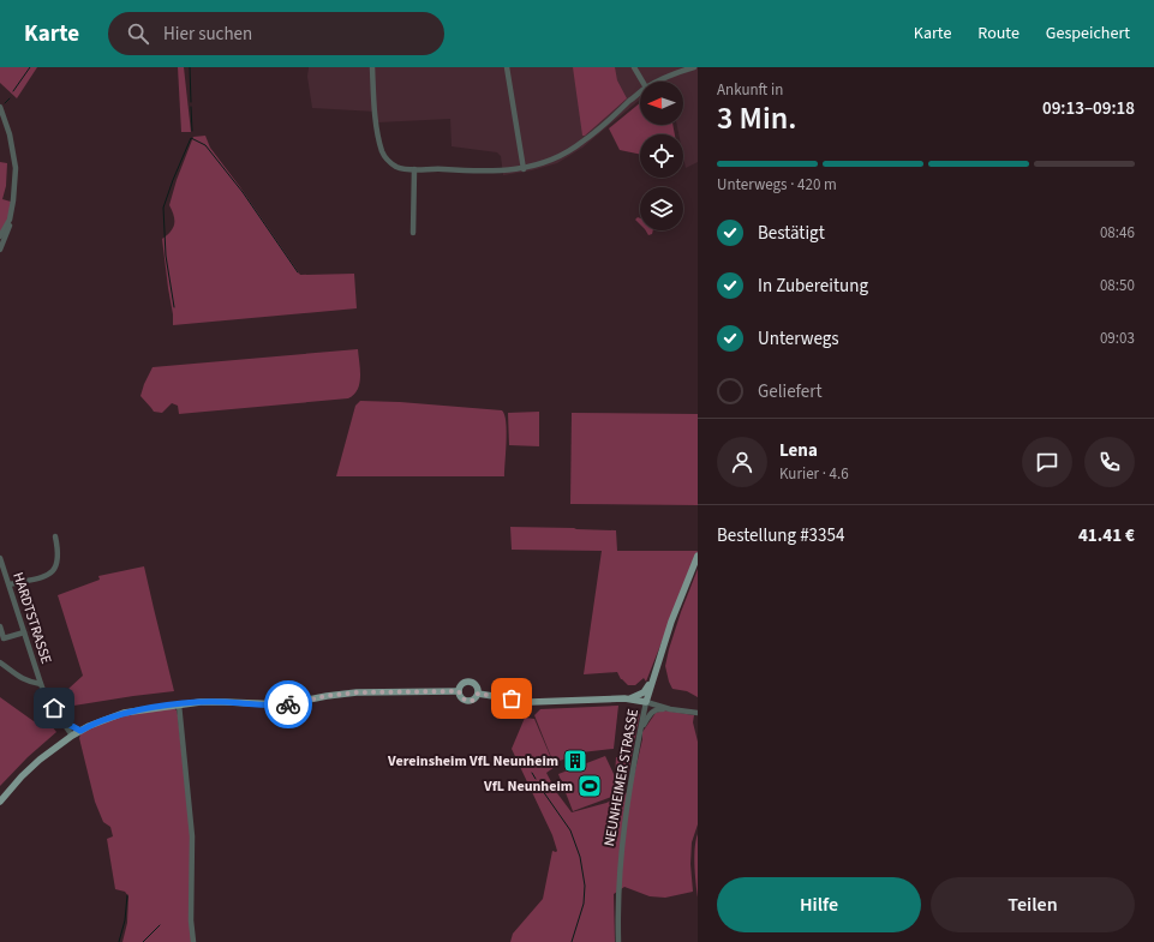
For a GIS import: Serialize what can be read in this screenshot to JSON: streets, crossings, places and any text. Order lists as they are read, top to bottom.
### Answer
{
  "streets": {
    "street": ["HARDTSTRASSE", "NEUNHEIMER STRASSE"]
  },
  "places": {
    "building": ["Vereinsheim VfL Neunheim"],
    "sports": ["VfL Neunheim"]
  },
  "north": "left",
  "page": {
    "header": "Karte",
    "search": "Hier suchen",
    "nav": ["Karte", "Route", "Gespeichert"],
    "heading": ["3 Min.", "Ankunft in", "09:13–09:18"],
    "panel": [
      "Lena",
      "Kurier · 4.6",
      "Bestellung #3354",
      "41.41 €"
    ],
    "bar": "Unterwegs · 420 m",
    "list": [
      ["Bestätigt", "08:46"],
      ["In Zubereitung", "08:50"],
      ["Unterwegs", "09:03"],
      "Geliefert"
    ],
    "buttons": ["Hilfe", "Teilen"]
  }
}
